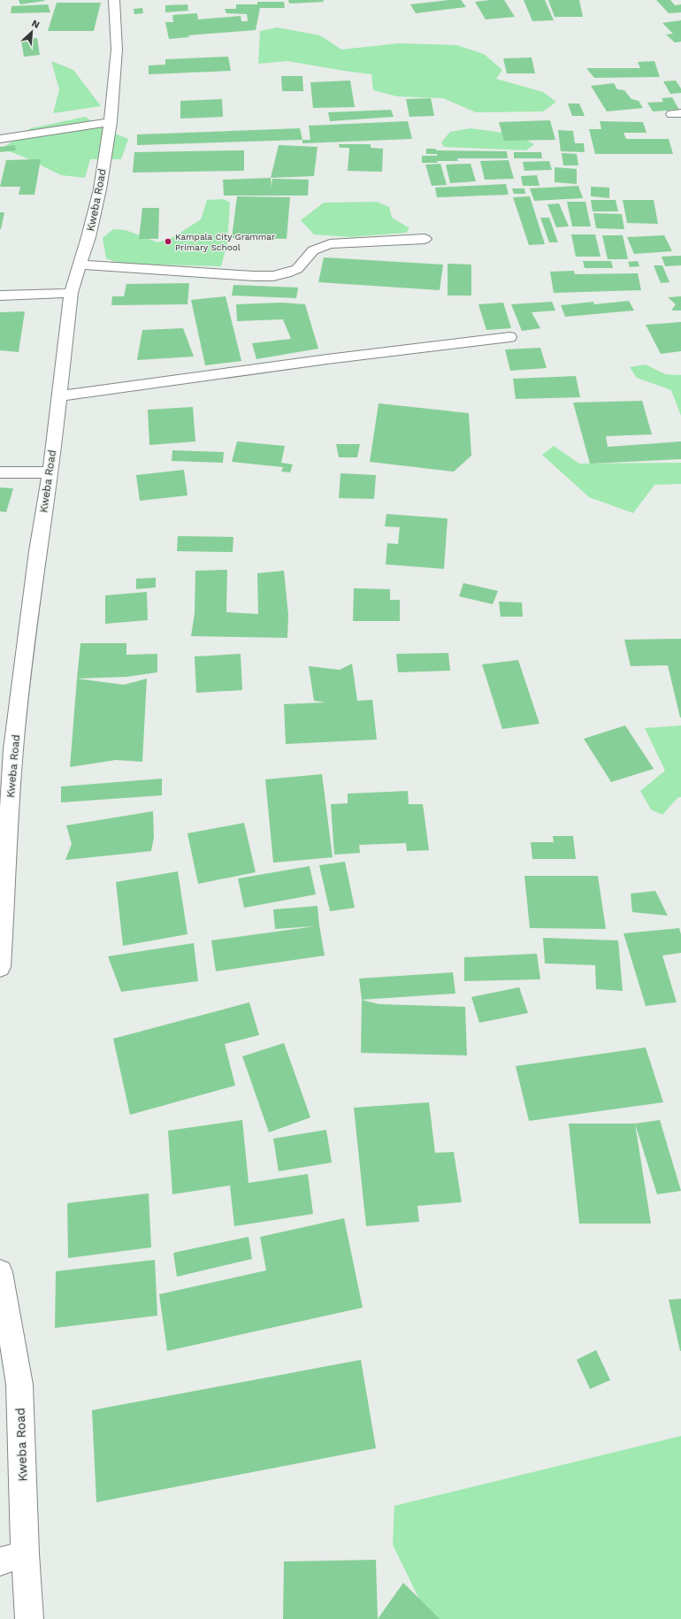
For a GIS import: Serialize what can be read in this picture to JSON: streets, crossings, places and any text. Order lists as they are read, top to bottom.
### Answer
{
  "streets": {
    "street": ["Kweba Road"]
  },
  "places": ["Kampala City Grammar Primary School"],
  "north": "top right"
}
